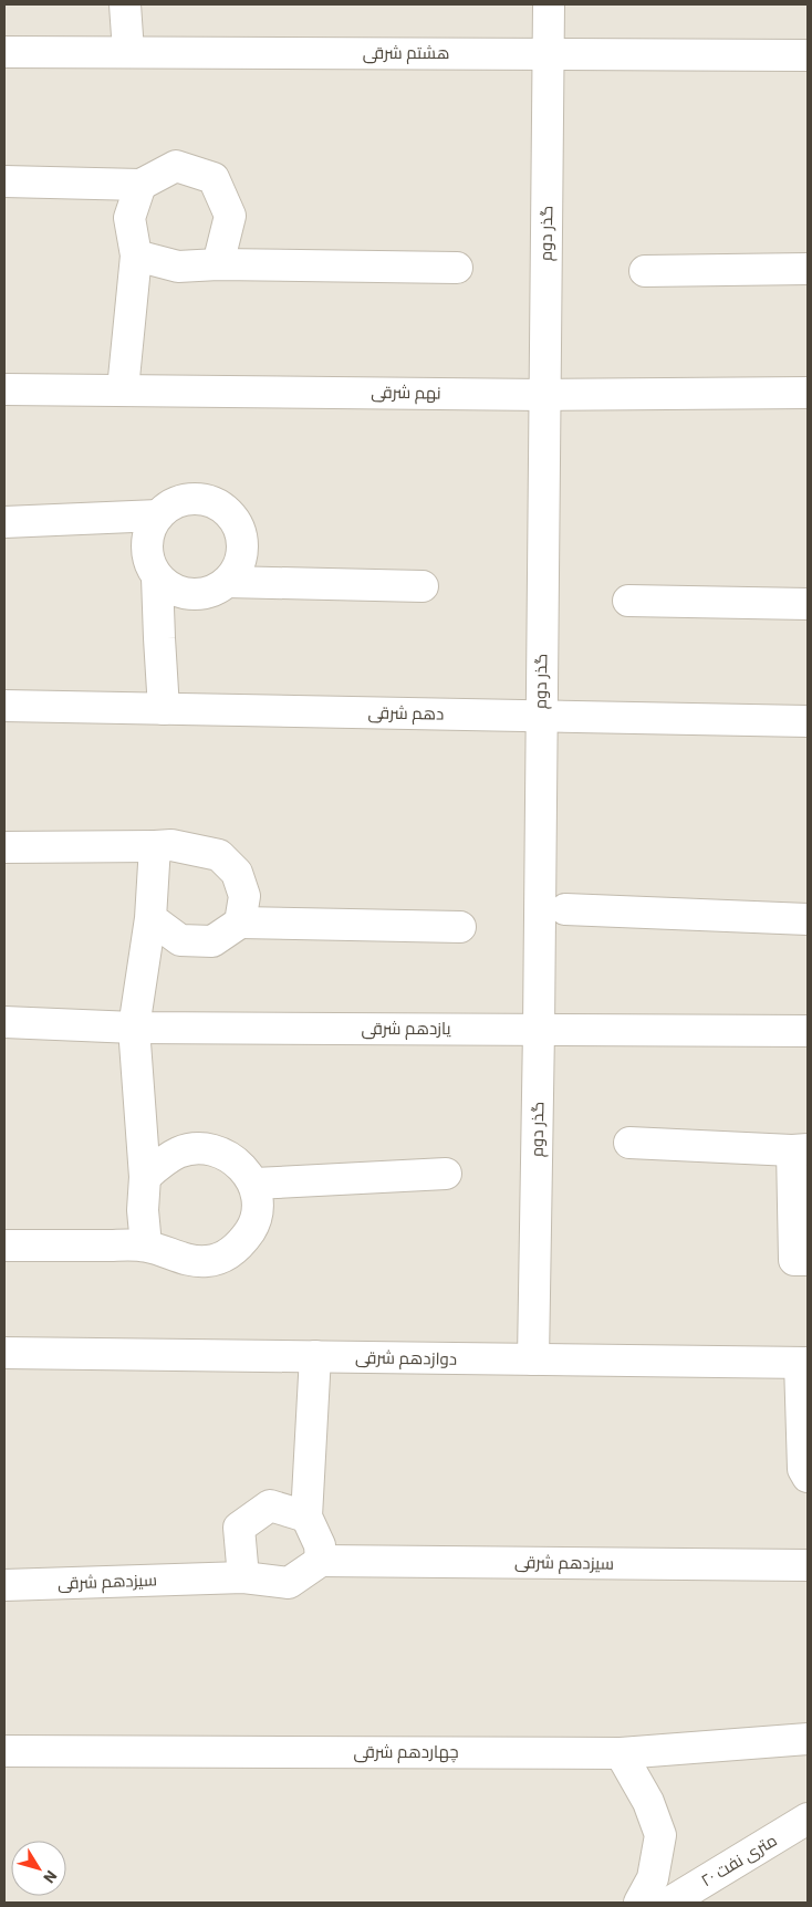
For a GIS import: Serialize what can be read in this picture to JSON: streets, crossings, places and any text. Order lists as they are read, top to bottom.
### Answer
{
  "streets": {
    "street": [
      "هشتم شرقی",
      "گذر دوم",
      "نهم شرقی",
      "دهم شرقی",
      "یازدهم شرقی",
      "دوازدهم شرقی",
      "سیزدهم شرقی",
      "چهاردهم شرقی",
      "۲۰ متری نفت"
    ]
  },
  "crossings": [
    ["هشتم شرقی", "گذر دوم"],
    ["گذر دوم", "نهم شرقی"],
    ["گذر دوم", "دهم شرقی"],
    ["گذر دوم", "یازدهم شرقی"],
    ["گذر دوم", "دوازدهم شرقی"]
  ],
  "north": "bottom right"
}
